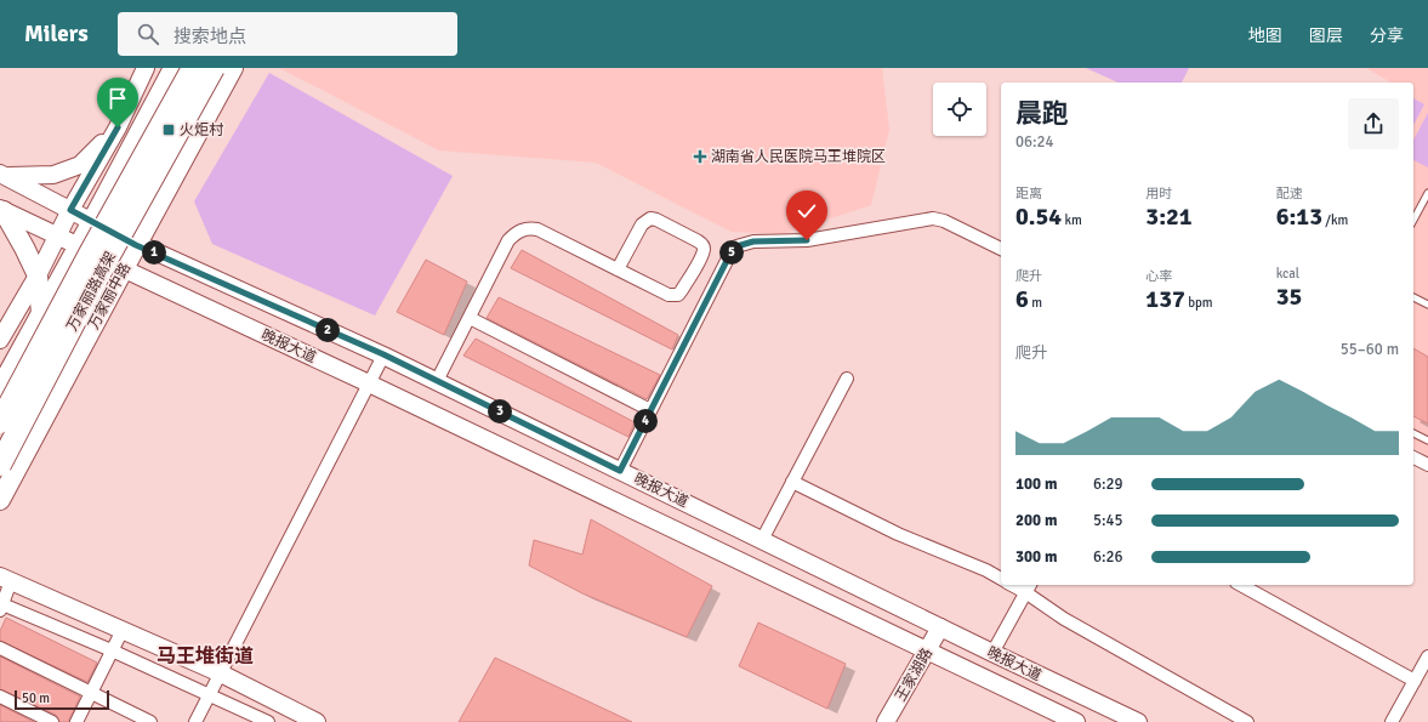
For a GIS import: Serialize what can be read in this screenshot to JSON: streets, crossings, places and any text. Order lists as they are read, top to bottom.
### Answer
{
  "streets": {
    "highway": ["万家丽路高架"],
    "main road": ["万家丽中路", "晚报大道", "王家湖路"]
  },
  "crossings": [
    ["万家丽中路", "晚报大道"],
    ["晚报大道", "王家湖路"]
  ],
  "districts": ["马王堆街道"],
  "places": {
    "transit": ["火炬村"],
    "health": ["湖南省人民医院马王堆院区"]
  },
  "scale_bar": "50 m",
  "page": {
    "header": "Milers",
    "search": "搜索地点",
    "nav": ["地图", "图层", "分享"],
    "heading": ["晨跑", "06:24"],
    "stats": [
      ["距离", "0.54 km"],
      ["用时", "3:21"],
      ["配速", "6:13 /km"],
      ["爬升", "6 m"],
      ["心率", "137 bpm"],
      ["kcal", "35"]
    ],
    "pins": [
      "1",
      "5",
      "2",
      "3",
      "4"
    ],
    "chart": ["爬升", "55–60 m"],
    "list": [
      {
        "name": "100 m",
        "note": "6:29"
      },
      {
        "name": "200 m",
        "note": "5:45"
      },
      {
        "name": "300 m",
        "note": "6:26"
      }
    ],
    "scale": "50 m"
  }
}
